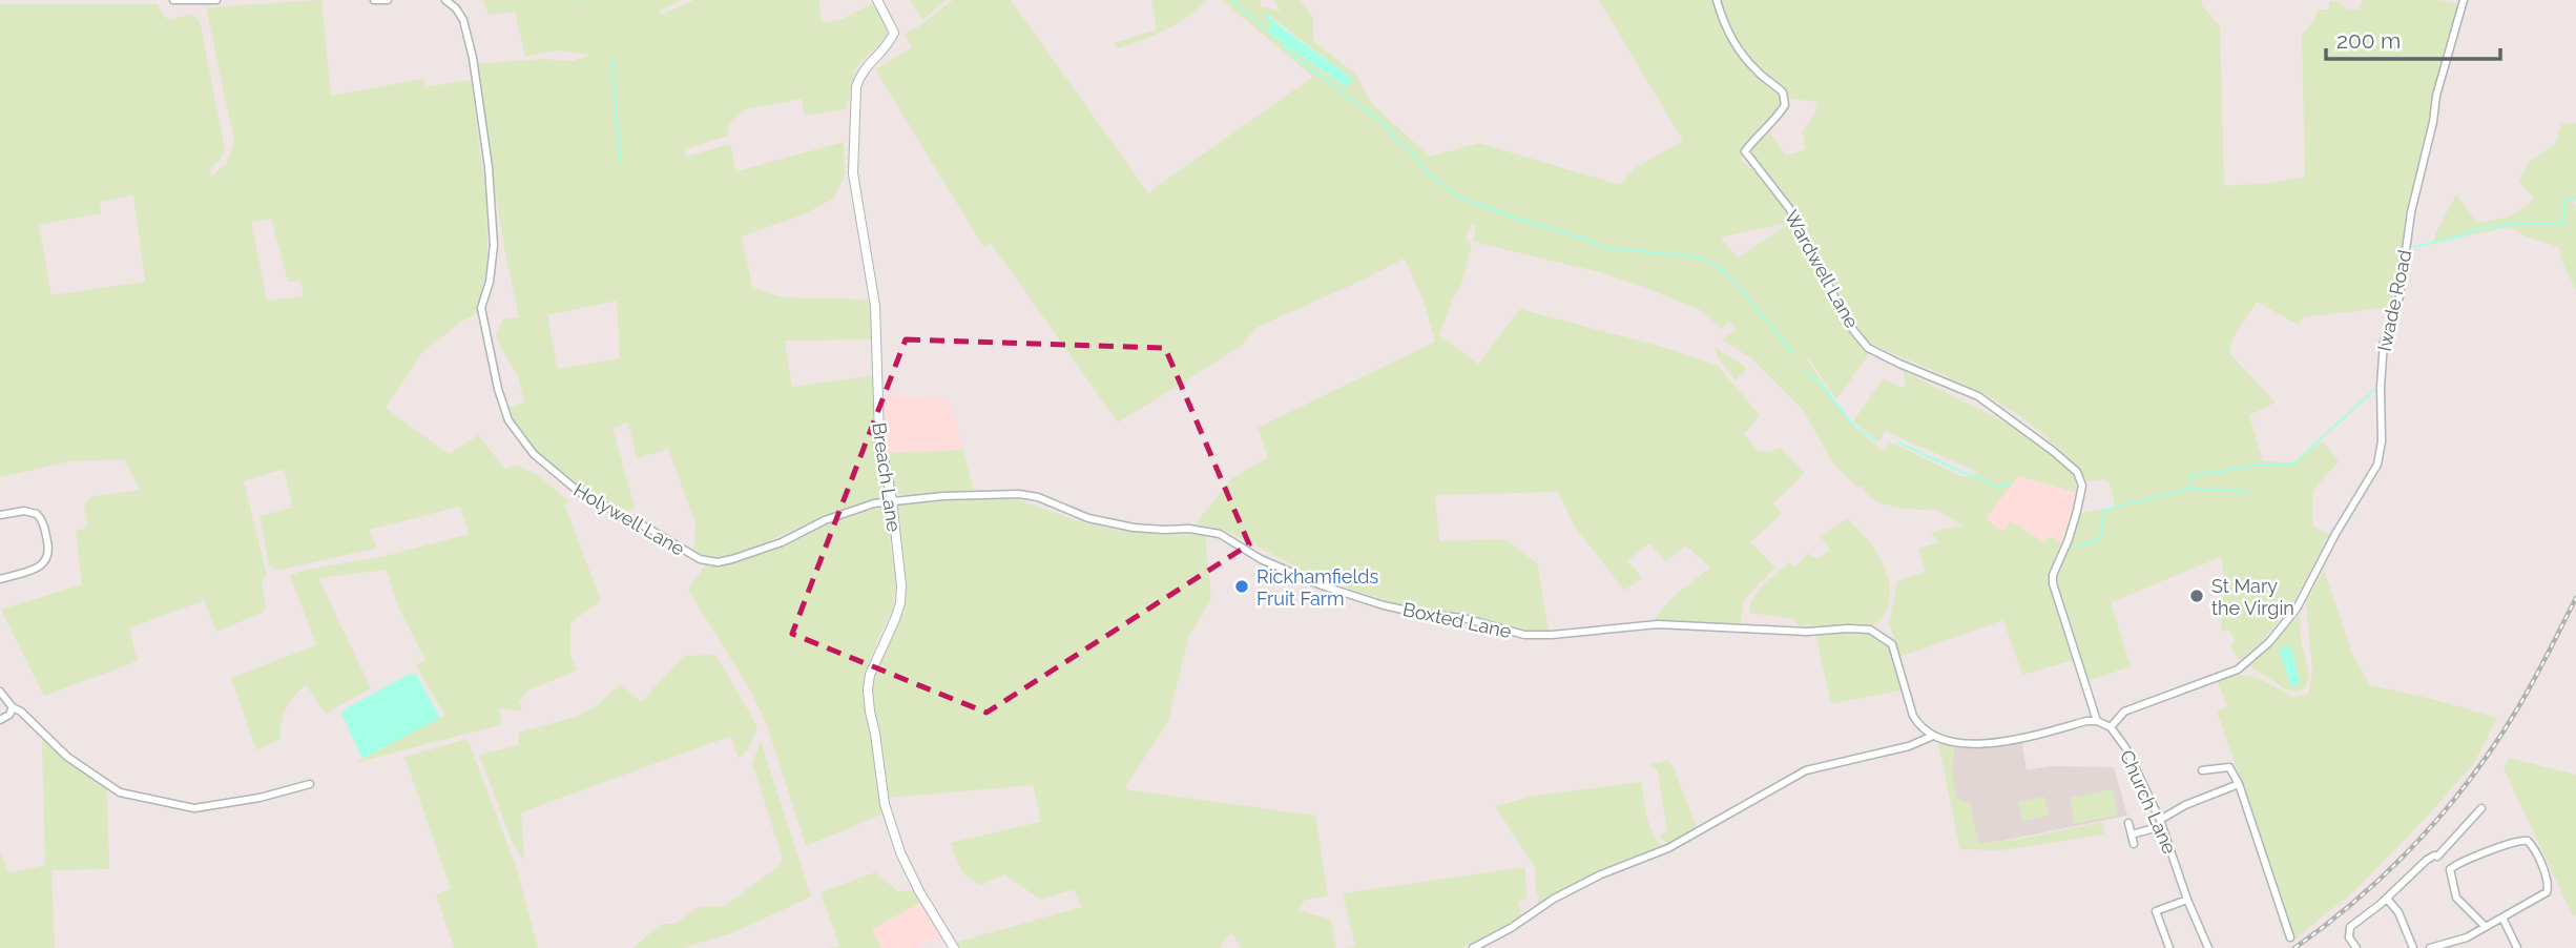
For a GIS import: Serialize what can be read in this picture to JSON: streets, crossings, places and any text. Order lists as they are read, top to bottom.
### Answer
{
  "streets": {
    "street": [
      "Wardwell Lane",
      "Iwade Road",
      "Breach Lane",
      "Holywell Lane",
      "Boxted Lane",
      "Church Lane"
    ]
  },
  "crossings": [
    ["Iwade Road", "Church Lane"],
    ["Breach Lane", "Holywell Lane"],
    ["Breach Lane", "Boxted Lane"],
    ["Holywell Lane", "Boxted Lane"]
  ],
  "places": ["Rickhamfields Fruit Farm", "St Mary the Virgin"],
  "scale_bar": "200 m"
}
